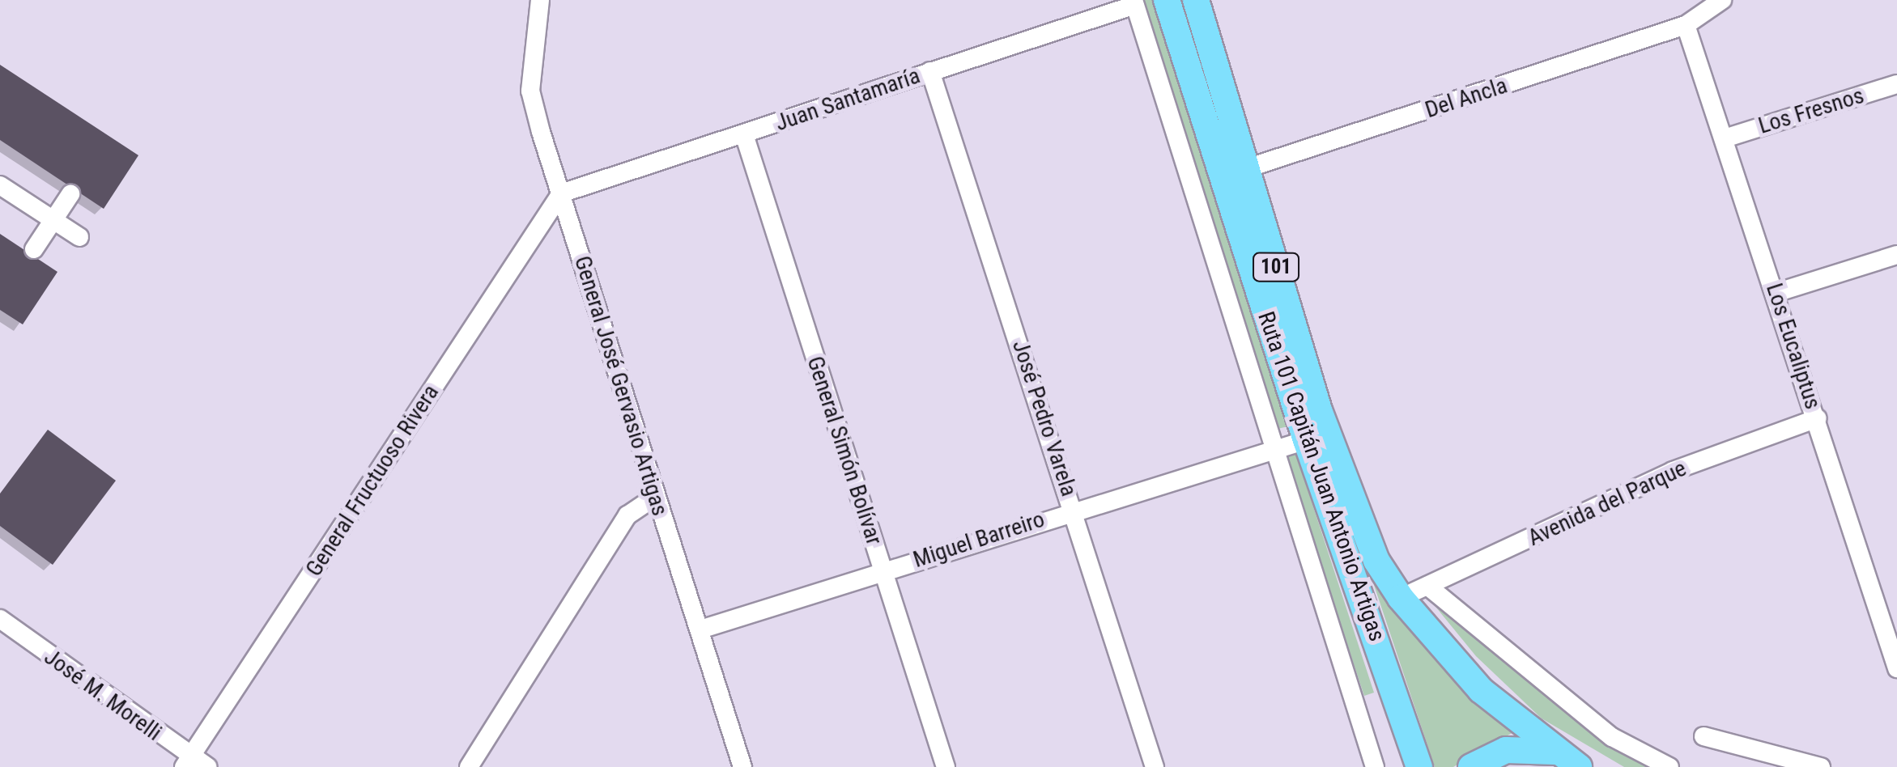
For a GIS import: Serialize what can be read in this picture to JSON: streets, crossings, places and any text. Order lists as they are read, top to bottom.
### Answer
{
  "streets": {
    "highway": ["101", "Ruta 101 Capitán Juan Antonio Artigas"],
    "street": [
      "Del Ancla",
      "Juan Santamaría",
      "Los Fresnos",
      "Los Eucaliptus",
      "General José Gervasio Artigas",
      "José Pedro Varela",
      "General Simón Bolívar",
      "General Fructuoso Rivera",
      "Avenida del Parque",
      "Miguel Barreiro",
      "José M. Morelli"
    ]
  },
  "crossings": [
    ["Del Ancla", "Los Eucaliptus"],
    ["Del Ancla", "Ruta 101 Capitán Juan Antonio Artigas"],
    ["Juan Santamaría", "General José Gervasio Artigas"],
    ["Juan Santamaría", "José Pedro Varela"],
    ["Juan Santamaría", "General Simón Bolívar"],
    ["Juan Santamaría", "General Fructuoso Rivera"],
    ["Los Fresnos", "Los Eucaliptus"],
    ["Los Eucaliptus", "Avenida del Parque"],
    ["General José Gervasio Artigas", "General Fructuoso Rivera"],
    ["General José Gervasio Artigas", "Miguel Barreiro"],
    ["José Pedro Varela", "Miguel Barreiro"],
    ["General Simón Bolívar", "Miguel Barreiro"],
    ["Ruta 101 Capitán Juan Antonio Artigas", "Avenida del Parque"],
    ["Ruta 101 Capitán Juan Antonio Artigas", "Miguel Barreiro"],
    ["General Fructuoso Rivera", "José M. Morelli"]
  ]
}
